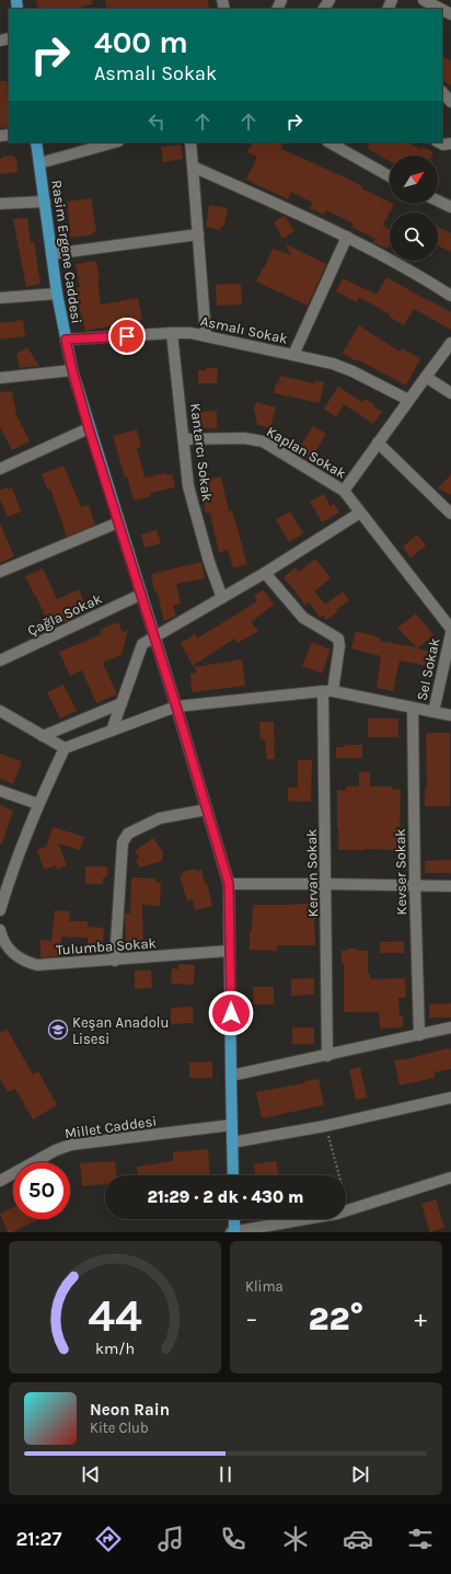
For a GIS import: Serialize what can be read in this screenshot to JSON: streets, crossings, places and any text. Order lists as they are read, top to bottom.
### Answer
{
  "streets": {
    "main road": ["Rasim Ergene Caddesi"],
    "street": [
      "Asmalı Sokak",
      "Kantarcı Sokak",
      "Kaplan Sokak",
      "Çağla Sokak",
      "Sel Sokak",
      "Kevser Sokak",
      "Kervan Sokak",
      "Tulumba Sokak",
      "Millet Caddesi"
    ]
  },
  "crossings": [
    ["Rasim Ergene Caddesi", "Asmalı Sokak"],
    ["Rasim Ergene Caddesi", "Çağla Sokak"],
    ["Rasim Ergene Caddesi", "Tulumba Sokak"],
    ["Rasim Ergene Caddesi", "Millet Caddesi"],
    ["Asmalı Sokak", "Kantarcı Sokak"],
    ["Kantarcı Sokak", "Kaplan Sokak"]
  ],
  "places": {
    "school or university": ["Keşan Anadolu Lisesi"]
  },
  "north": "top right",
  "page": {
    "turn": ["400 m", "Asmalı Sokak"],
    "limit": "50",
    "trip": "21:29 · 2 dk · 430 m",
    "tile": "Klima",
    "heat": ["−", "22°", "+"],
    "song": ["Neon Rain", "Kite Club"],
    "tabs": "21:27",
    "gauge": ["44", "km/h"]
  }
}
